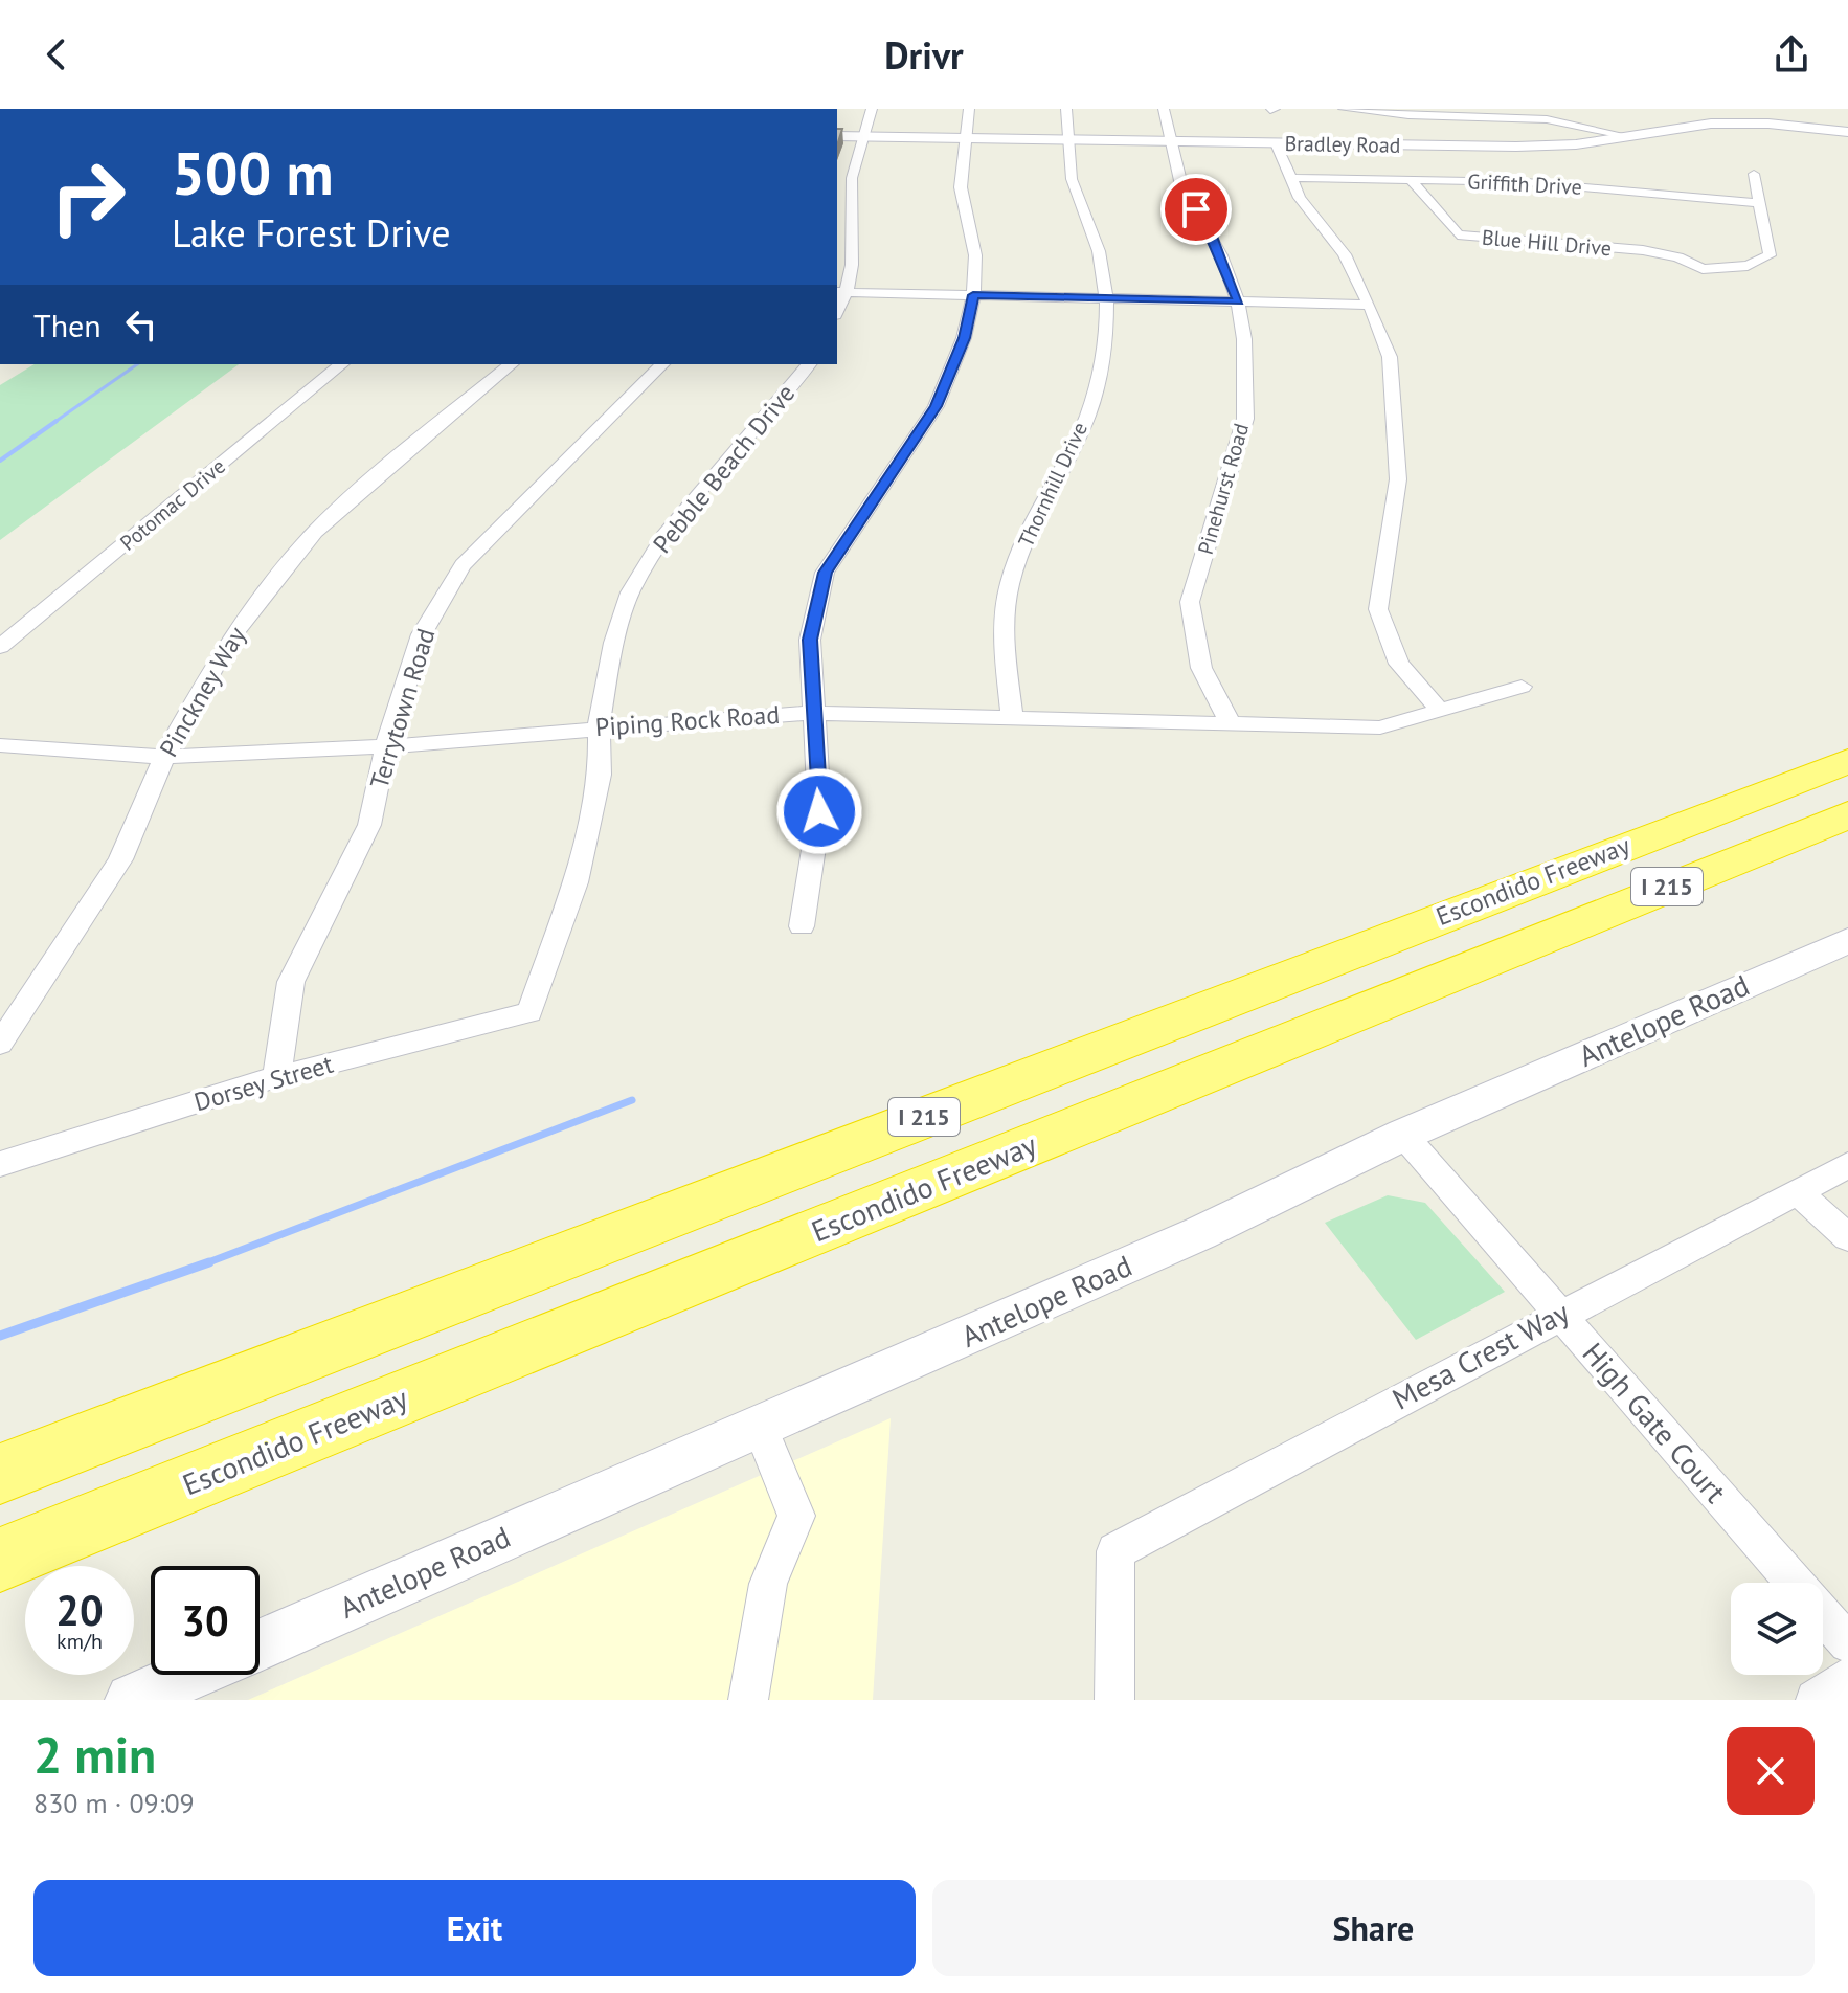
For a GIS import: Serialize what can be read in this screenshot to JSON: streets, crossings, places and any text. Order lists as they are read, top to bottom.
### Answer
{
  "streets": {
    "highway": ["Escondido Freeway", "I 215"],
    "street": [
      "Bradley Road",
      "Griffith Drive",
      "Blue Hill Drive",
      "Pebble Beach Drive",
      "Thornhill Drive",
      "Pinehurst Road",
      "Potomac Drive",
      "Pinckney Way",
      "Terrytown Road",
      "Piping Rock Road",
      "Antelope Road",
      "Dorsey Street",
      "Mesa Crest Way",
      "High Gate Court"
    ]
  },
  "crossings": [
    ["Bradley Road", "Thornhill Drive"],
    ["Bradley Road", "Pinehurst Road"],
    ["Griffith Drive", "Blue Hill Drive"],
    ["Pebble Beach Drive", "Piping Rock Road"],
    ["Pebble Beach Drive", "Dorsey Street"],
    ["Thornhill Drive", "Piping Rock Road"],
    ["Pinehurst Road", "Piping Rock Road"],
    ["Pinckney Way", "Piping Rock Road"],
    ["Terrytown Road", "Piping Rock Road"],
    ["Terrytown Road", "Dorsey Street"],
    ["Antelope Road", "High Gate Court"],
    ["Mesa Crest Way", "High Gate Court"]
  ],
  "page": {
    "header": "Drivr",
    "turn": ["500 m", "Lake Forest Drive"],
    "then": "Then",
    "speed": "20 km/h",
    "limit": "30",
    "heading": ["2 min", "830 m · 09:09"],
    "buttons": ["Exit", "Share"]
  }
}
